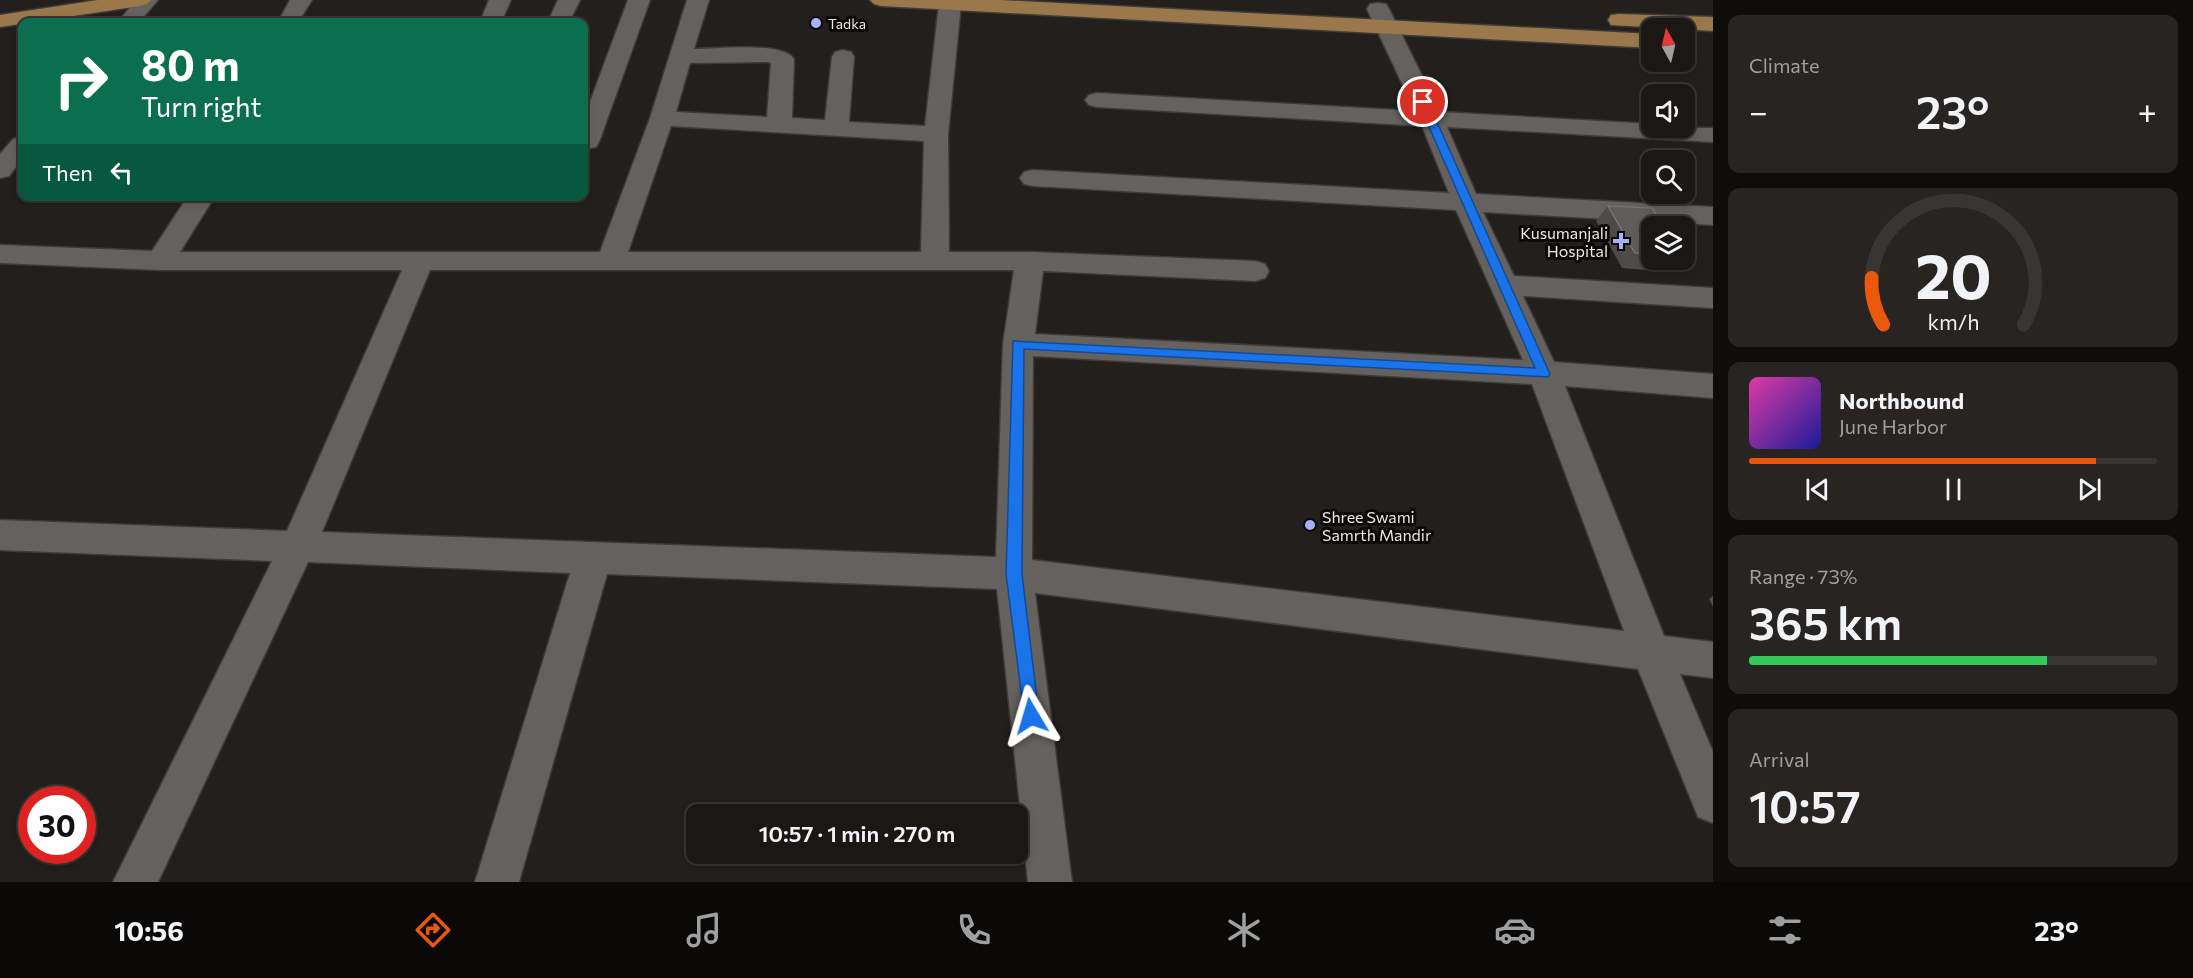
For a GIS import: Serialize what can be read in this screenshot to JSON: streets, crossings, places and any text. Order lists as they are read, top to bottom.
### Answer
{
  "places": {
    "other": ["Tadka", "Shree Swami Samrth Mandir"],
    "health": ["Kusumanjali Hospital"]
  },
  "north": "top",
  "page": {
    "tile": [
      "Climate",
      ["Range · 73%", "365 km"],
      ["Arrival", "10:57"]
    ],
    "turn": ["80 m", "Turn right"],
    "heat": ["−", "23°", "+"],
    "then": "Then",
    "song": ["Northbound", "June Harbor"],
    "limit": "30",
    "trip": "10:57 · 1 min · 270 m",
    "tabs": ["10:56", "23°"],
    "gauge": ["20", "km/h"]
  }
}
